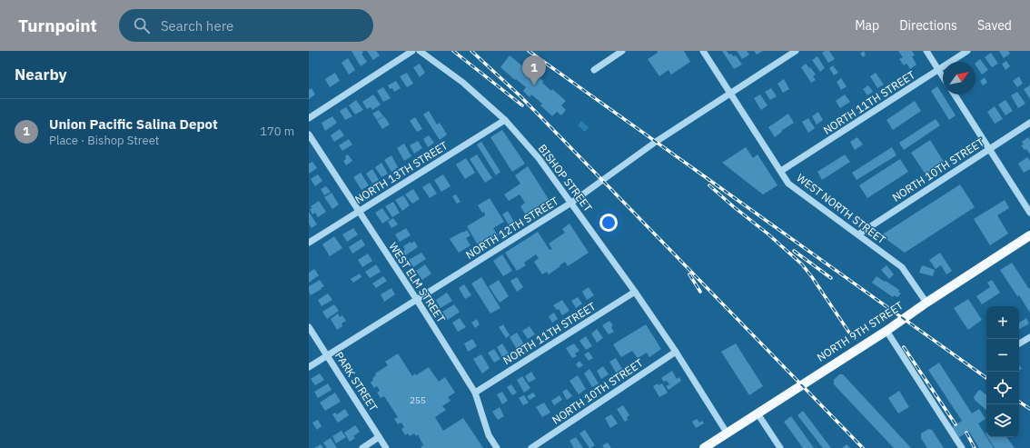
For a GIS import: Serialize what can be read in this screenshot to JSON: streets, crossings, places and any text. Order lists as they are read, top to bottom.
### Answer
{
  "streets": {
    "main road": ["NORTH 9TH STREET"],
    "street": [
      "NORTH 11TH STREET",
      "NORTH 10TH STREET",
      "NORTH 13TH STREET",
      "BISHOP STREET",
      "WEST NORTH STREET",
      "NORTH 12TH STREET",
      "WEST ELM STREET",
      "PARK STREET"
    ]
  },
  "crossings": [
    ["NORTH 11TH STREET", "BISHOP STREET"],
    ["NORTH 11TH STREET", "WEST NORTH STREET"],
    ["NORTH 11TH STREET", "WEST ELM STREET"],
    ["NORTH 10TH STREET", "BISHOP STREET"],
    ["NORTH 10TH STREET", "WEST NORTH STREET"],
    ["NORTH 13TH STREET", "BISHOP STREET"],
    ["NORTH 13TH STREET", "WEST ELM STREET"],
    ["BISHOP STREET", "NORTH 12TH STREET"],
    ["BISHOP STREET", "NORTH 9TH STREET"],
    ["WEST NORTH STREET", "NORTH 12TH STREET"],
    ["WEST NORTH STREET", "NORTH 9TH STREET"],
    ["NORTH 12TH STREET", "WEST ELM STREET"],
    ["NORTH 12TH STREET", "PARK STREET"]
  ],
  "house_numbers": ["255"],
  "north": "top right",
  "page": {
    "header": "Turnpoint",
    "search": "Search here",
    "nav": ["Map", "Directions", "Saved"],
    "heading": "Nearby",
    "pins": "1",
    "list": [
      {
        "mark": "1",
        "name": "Union Pacific Salina Depot",
        "note": "Place · Bishop Street",
        "value": "170 m"
      }
    ],
    "map_buttons": ["+", "−"]
  }
}
